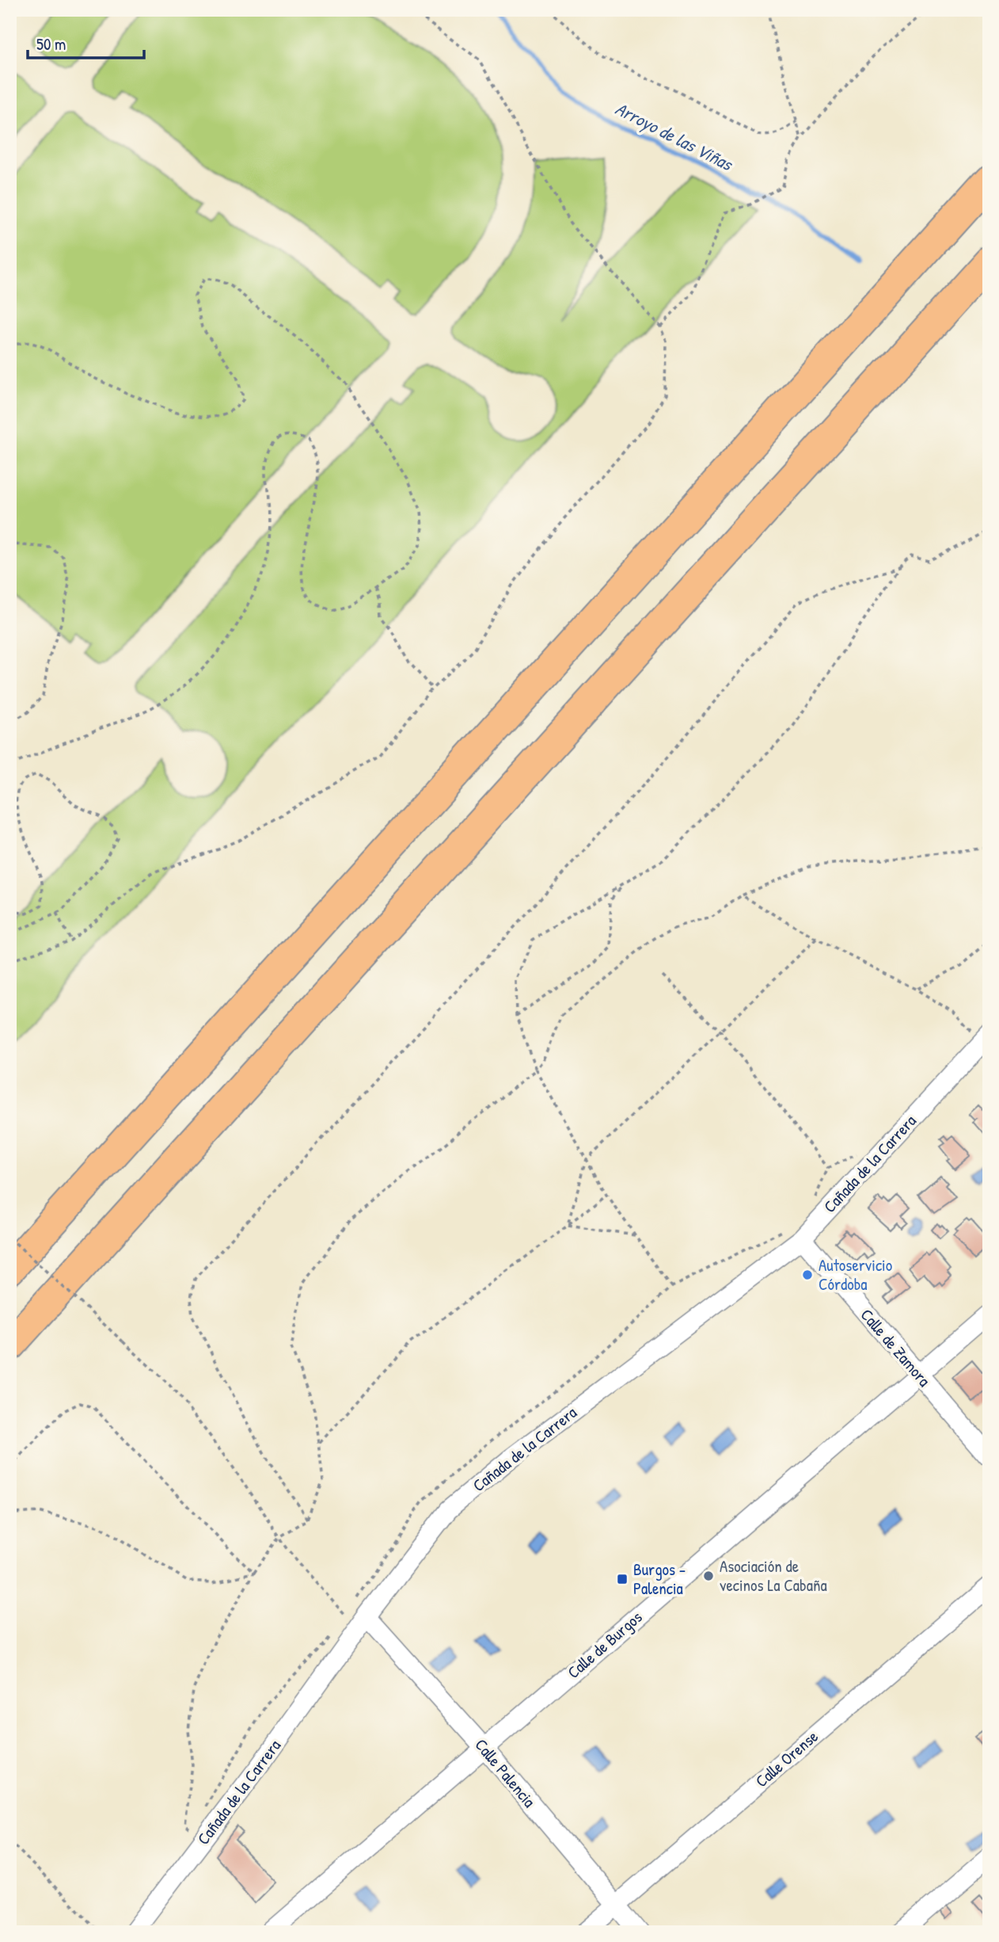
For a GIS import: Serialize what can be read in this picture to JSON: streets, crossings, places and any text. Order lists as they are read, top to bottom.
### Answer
{
  "streets": {
    "street": [
      "Cañada de la Carrera",
      "Calle de Zamora",
      "Calle de Burgos",
      "Calle Orense",
      "Calle Palencia"
    ]
  },
  "crossings": [
    ["Cañada de la Carrera", "Calle de Zamora"],
    ["Cañada de la Carrera", "Calle Palencia"],
    ["Calle de Zamora", "Calle de Burgos"],
    ["Calle de Burgos", "Calle Palencia"],
    ["Calle Orense", "Calle Palencia"]
  ],
  "water": ["Arroyo de las Viñas"],
  "places": {
    "other": ["Autoservicio Córdoba", "Asociación de vecinos La Cabaña"],
    "transit": ["Burgos - Palencia"]
  },
  "scale_bar": "50 m"
}
